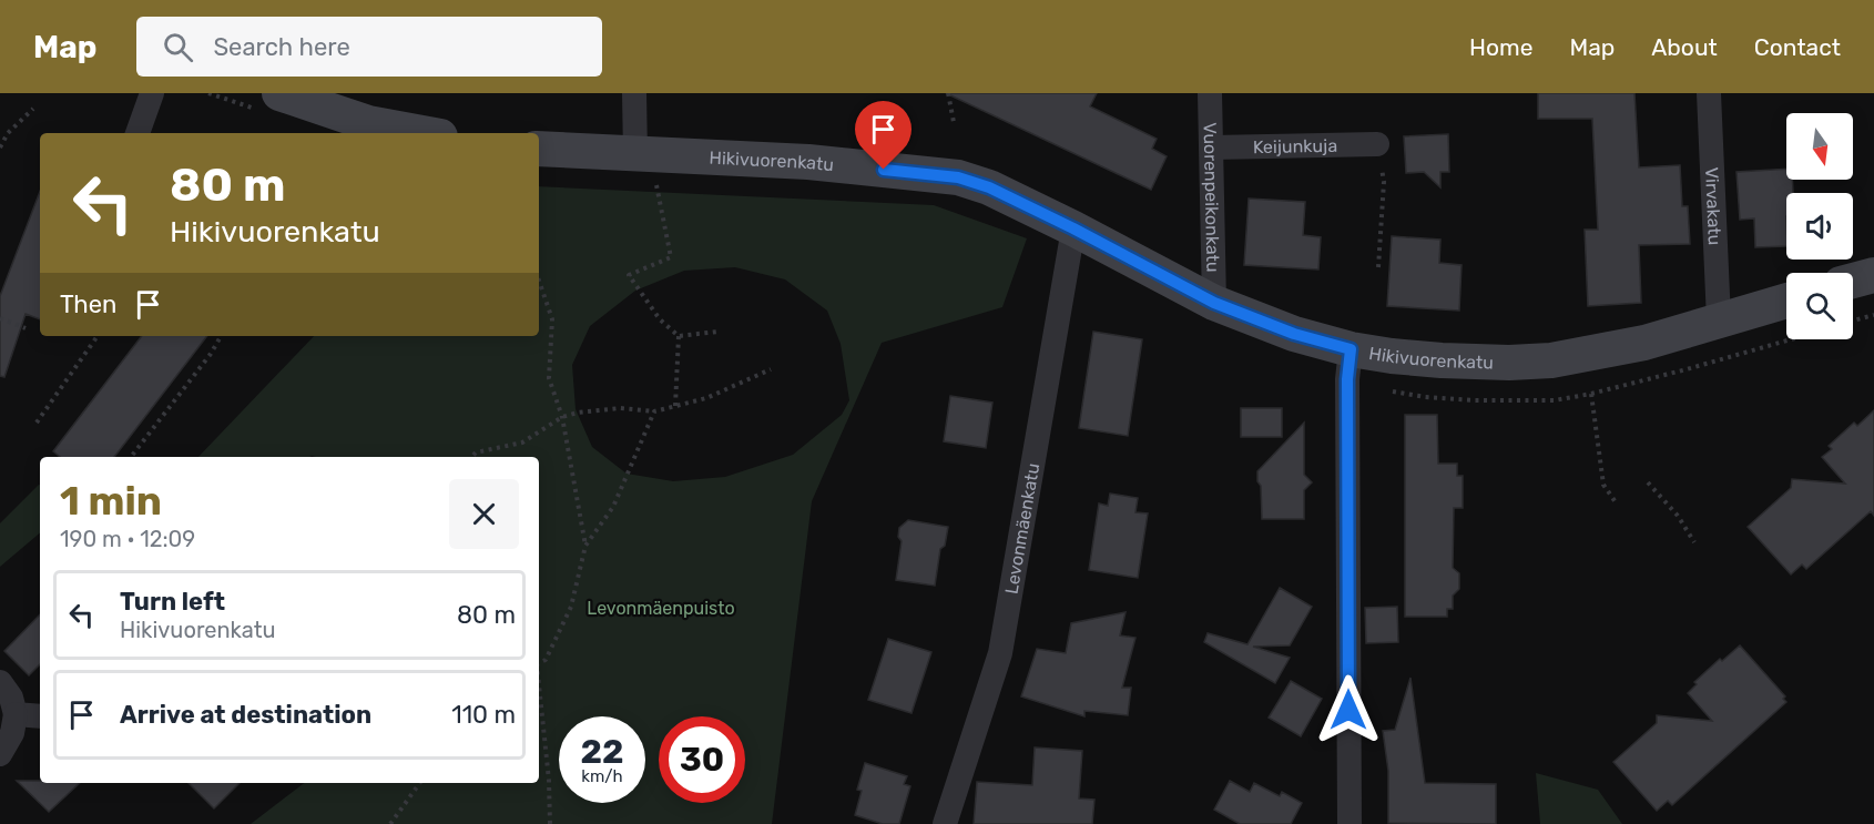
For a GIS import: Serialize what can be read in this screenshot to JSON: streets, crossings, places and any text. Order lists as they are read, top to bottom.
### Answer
{
  "streets": {
    "street": [
      "Keijunkuja",
      "Hikivuorenkatu",
      "Vuorenpeikonkatu",
      "Virvakatu",
      "Levonmäenkatu"
    ]
  },
  "crossings": [
    ["Keijunkuja", "Vuorenpeikonkatu"],
    ["Hikivuorenkatu", "Vuorenpeikonkatu"],
    ["Hikivuorenkatu", "Virvakatu"],
    ["Hikivuorenkatu", "Levonmäenkatu"]
  ],
  "parks": ["Levonmäenpuisto"],
  "north": "bottom",
  "page": {
    "header": "Map",
    "search": "Search here",
    "nav": [
      "Home",
      "Map",
      "About",
      "Contact"
    ],
    "turn": ["80 m", "Hikivuorenkatu"],
    "then": "Then",
    "heading": ["1 min", "190 m · 12:09"],
    "list": [
      {
        "name": "Turn left",
        "note": "Hikivuorenkatu",
        "value": "80 m"
      },
      {
        "name": "Arrive at destination",
        "value": "110 m"
      }
    ],
    "speed": "22 km/h",
    "limit": "30"
  }
}
